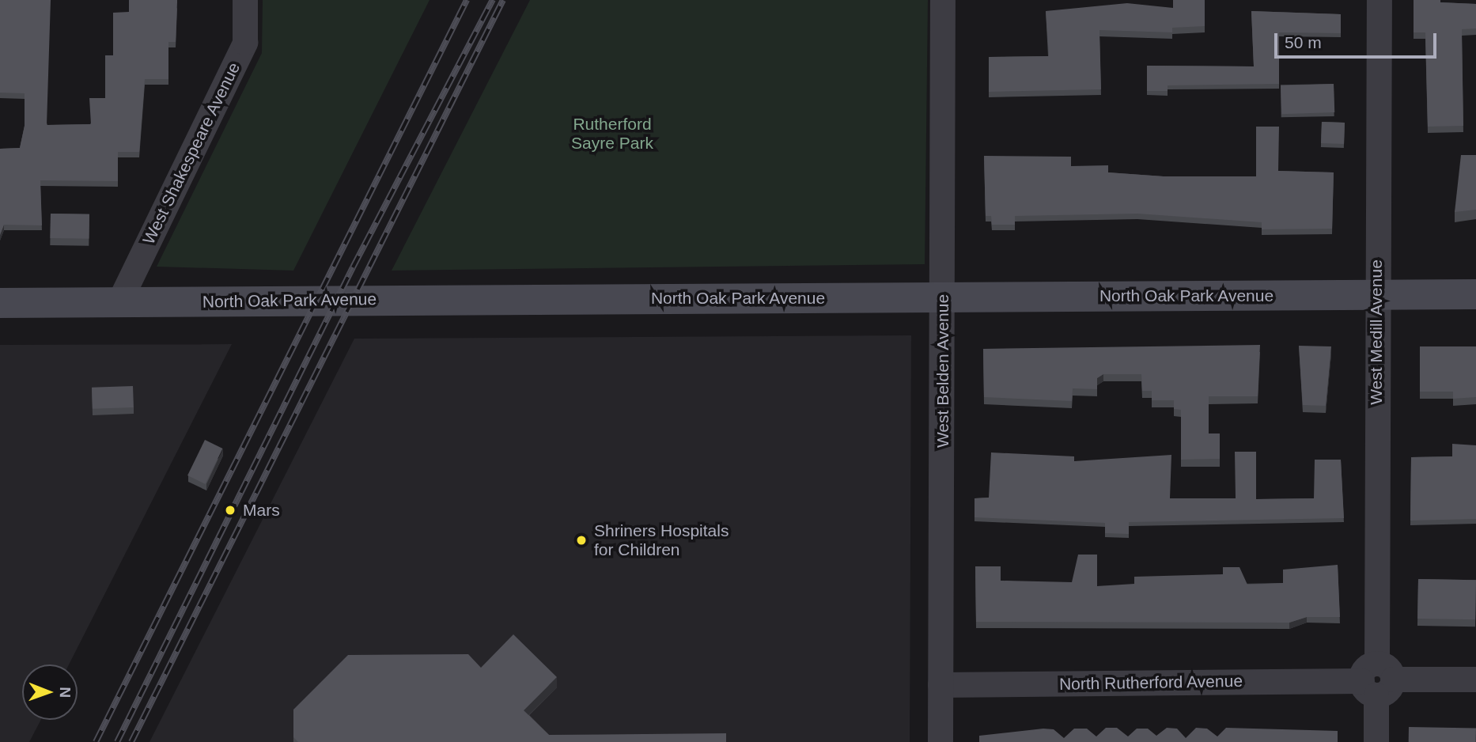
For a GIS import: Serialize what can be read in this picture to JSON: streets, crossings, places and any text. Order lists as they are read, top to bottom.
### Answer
{
  "streets": {
    "street": [
      "West Shakespeare Avenue",
      "North Oak Park Avenue",
      "West Medill Avenue",
      "West Belden Avenue",
      "North Rutherford Avenue"
    ]
  },
  "crossings": [
    ["West Shakespeare Avenue", "North Oak Park Avenue"],
    ["North Oak Park Avenue", "West Medill Avenue"],
    ["North Oak Park Avenue", "West Belden Avenue"],
    ["West Medill Avenue", "North Rutherford Avenue"],
    ["West Belden Avenue", "North Rutherford Avenue"]
  ],
  "parks": ["Rutherford Sayre Park"],
  "places": ["Mars", "Shriners Hospitals for Children"],
  "scale_bar": "50 m",
  "north": "right"
}
